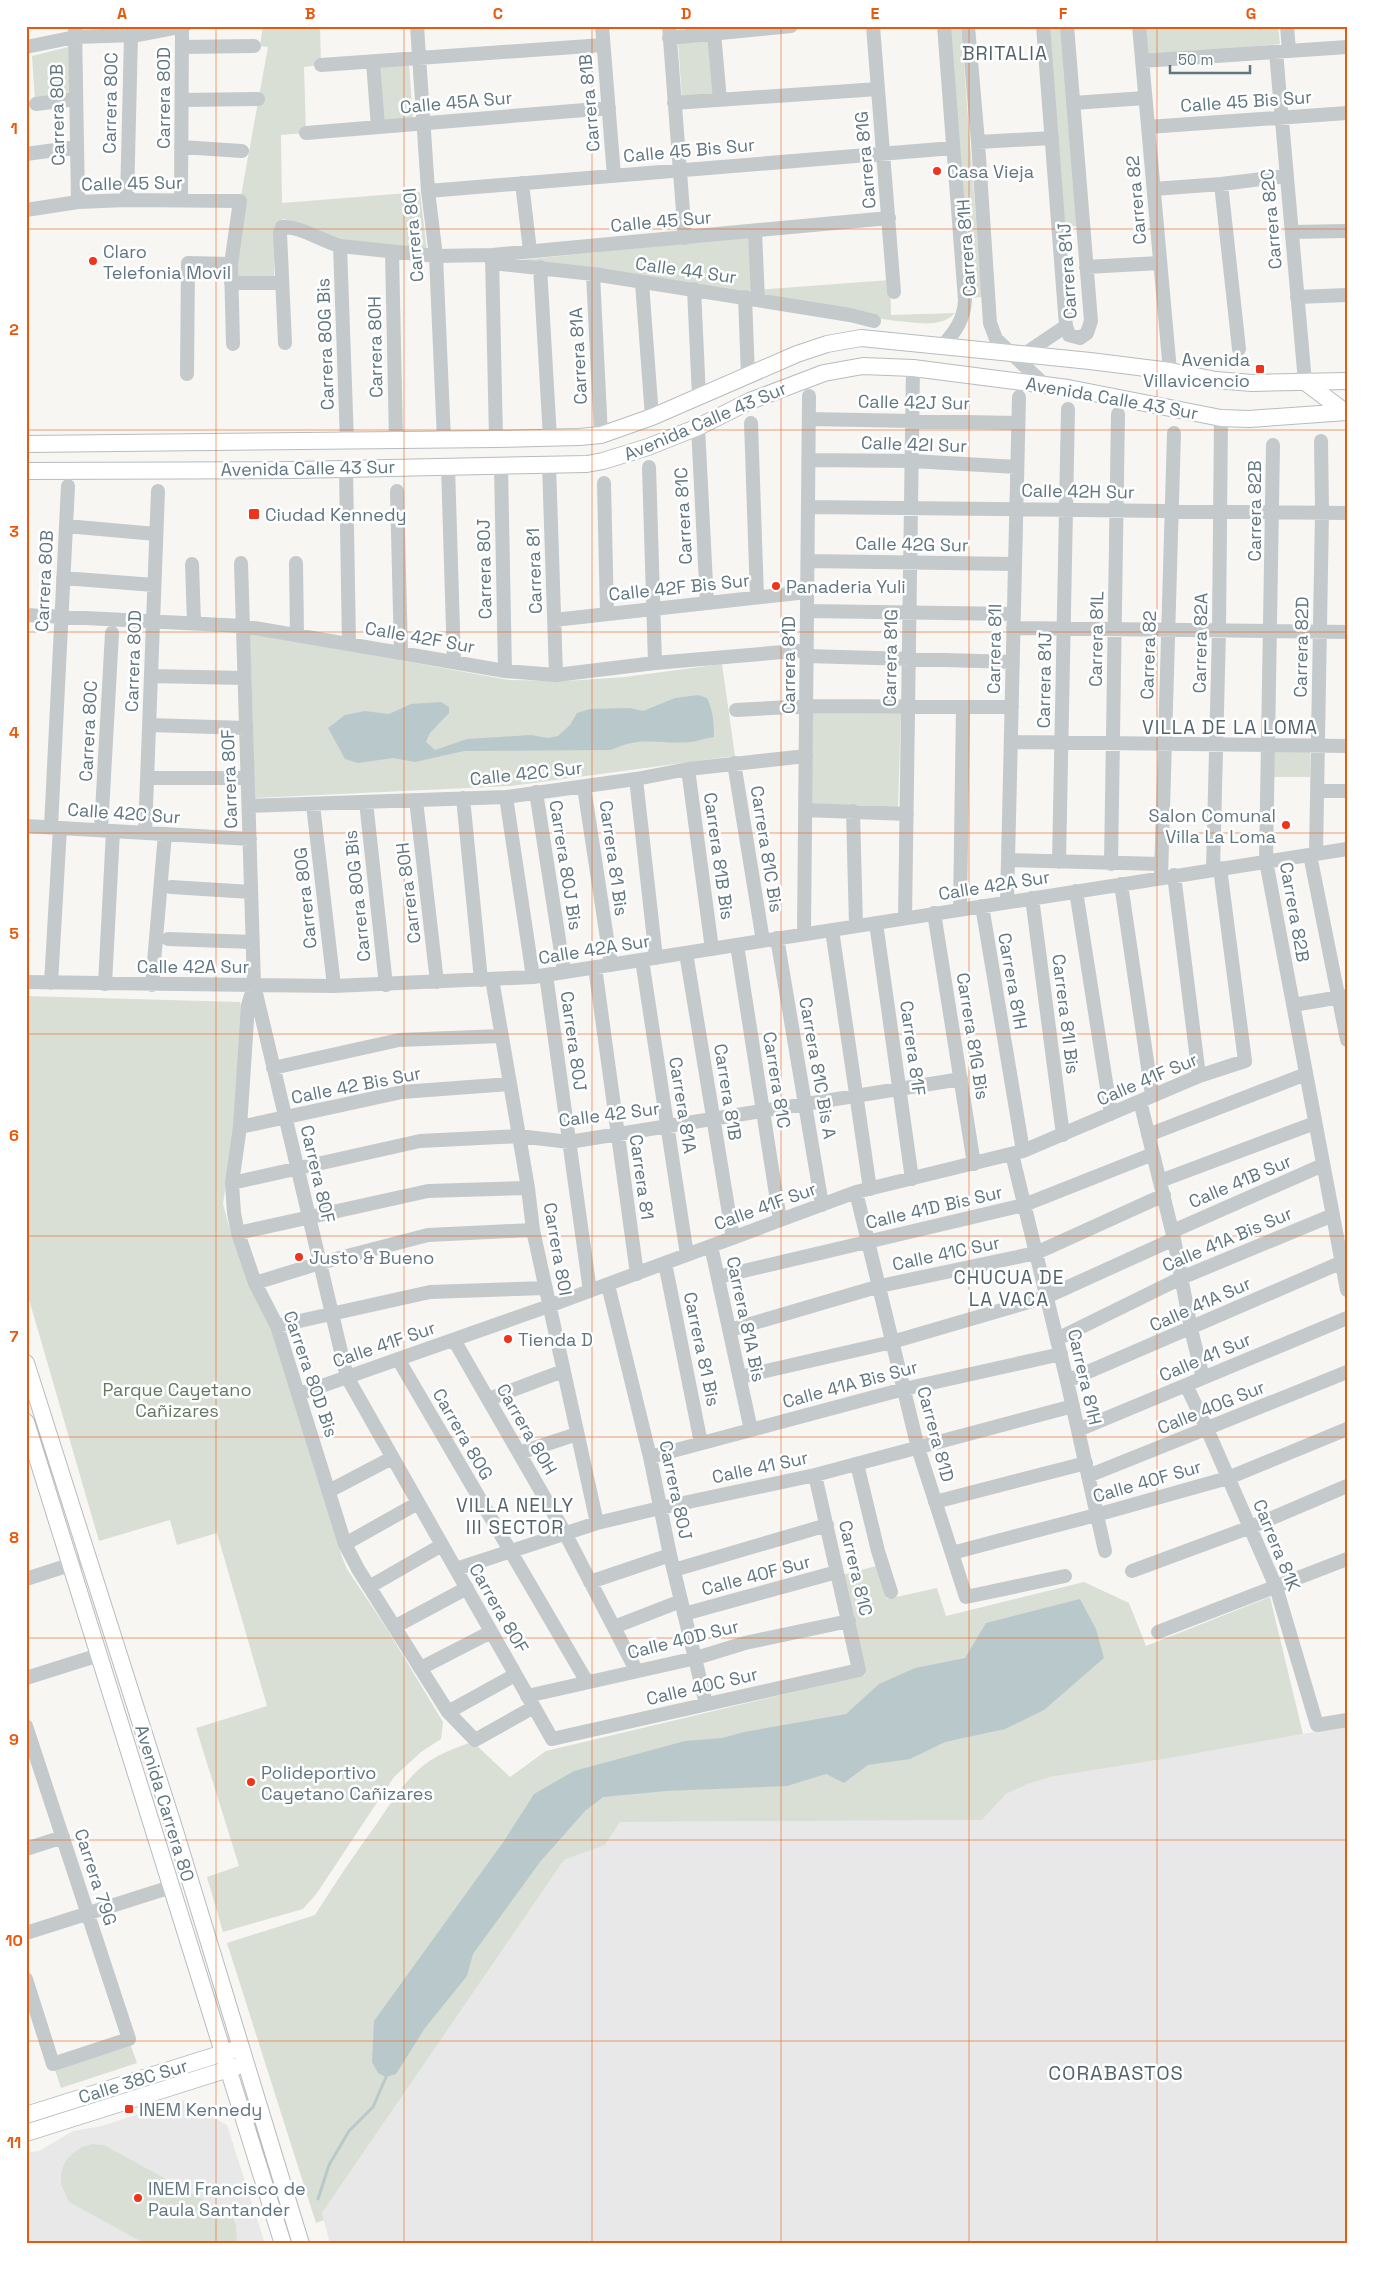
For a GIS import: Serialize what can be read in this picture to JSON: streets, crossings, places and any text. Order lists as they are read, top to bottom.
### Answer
{
  "streets": {
    "main road": ["Avenida Calle 43 Sur", "Avenida Carrera 80", "Calle 38C Sur"],
    "street": [
      "Carrera 80D",
      "Calle 45 Bis Sur",
      "Calle 45A Sur",
      "Carrera 80C",
      "Carrera 81B",
      "Carrera 80B",
      "Carrera 81G",
      "Calle 45 Sur",
      "Carrera 82",
      "Carrera 82C",
      "Carrera 80I",
      "Carrera 81H",
      "Calle 44 Sur",
      "Carrera 81J",
      "Carrera 80G Bis",
      "Carrera 80H",
      "Carrera 81A",
      "Calle 42J Sur",
      "Calle 42I Sur",
      "Calle 42H Sur",
      "Carrera 82B",
      "Carrera 81C",
      "Calle 42G Sur",
      "Carrera 80J",
      "Carrera 81",
      "Calle 42F Bis Sur",
      "Calle 42F Sur",
      "Carrera 81L",
      "Carrera 82A",
      "Carrera 82D",
      "Carrera 81I",
      "Carrera 81D",
      "Calle 42C Sur",
      "Carrera 80F",
      "Carrera 81C Bis",
      "Carrera 81B Bis",
      "Carrera 81 Bis",
      "Carrera 80J Bis",
      "Calle 42A Sur",
      "Carrera 80G",
      "Carrera 81I Bis",
      "Carrera 81G Bis",
      "Carrera 81F",
      "Carrera 81C Bis A",
      "Calle 41F Sur",
      "Calle 42 Bis Sur",
      "Calle 42 Sur",
      "Calle 41B Sur",
      "Calle 41D Bis Sur",
      "Calle 41A Bis Sur",
      "Calle 41C Sur",
      "Calle 41A Sur",
      "Carrera 81A Bis",
      "Calle 41 Sur",
      "Carrera 80D Bis",
      "Calle 40G Sur",
      "Calle 40F Sur",
      "Carrera 81K",
      "Calle 40D Sur",
      "Calle 40C Sur",
      "Carrera 79G"
    ]
  },
  "crossings": [
    ["Carrera 80D", "Calle 45 Sur"],
    ["Carrera 80D", "Calle 42F Sur"],
    ["Carrera 80D", "Calle 42C Sur"],
    ["Calle 45 Bis Sur", "Carrera 81B"],
    ["Calle 45 Bis Sur", "Carrera 81G"],
    ["Calle 45 Bis Sur", "Carrera 82"],
    ["Calle 45 Bis Sur", "Carrera 82C"],
    ["Calle 45 Bis Sur", "Carrera 80I"],
    ["Calle 45 Bis Sur", "Carrera 81H"],
    ["Calle 45A Sur", "Carrera 81B"],
    ["Calle 45A Sur", "Carrera 80I"],
    ["Carrera 80C", "Calle 45 Sur"],
    ["Carrera 80C", "Calle 42C Sur"],
    ["Carrera 80C", "Calle 42A Sur"],
    ["Carrera 81B", "Calle 42A Sur"],
    ["Carrera 81B", "Calle 41F Sur"],
    ["Carrera 81B", "Calle 42 Sur"],
    ["Carrera 80B", "Calle 45 Sur"],
    ["Carrera 80B", "Calle 42F Sur"],
    ["Carrera 80B", "Calle 42C Sur"],
    ["Carrera 80B", "Calle 42A Sur"],
    ["Carrera 81G", "Calle 45 Sur"],
    ["Carrera 81G", "Avenida Calle 43 Sur"],
    ["Carrera 81G", "Calle 42J Sur"],
    ["Carrera 81G", "Calle 42I Sur"],
    ["Carrera 81G", "Calle 42H Sur"],
    ["Carrera 81G", "Calle 42G Sur"],
    ["Carrera 81G", "Calle 42F Sur"],
    ["Carrera 81G", "Calle 42A Sur"],
    ["Calle 45 Sur", "Carrera 80I"],
    ["Calle 45 Sur", "Calle 44 Sur"],
    ["Calle 45 Sur", "Carrera 80G Bis"],
    ["Calle 45 Sur", "Carrera 80H"],
    ["Carrera 82", "Avenida Calle 43 Sur"],
    ["Carrera 82", "Calle 42H Sur"],
    ["Carrera 82", "Calle 42A Sur"],
    ["Carrera 82", "Calle 41F Sur"],
    ["Carrera 82C", "Avenida Calle 43 Sur"],
    ["Carrera 80I", "Avenida Calle 43 Sur"],
    ["Carrera 80I", "Calle 42C Sur"],
    ["Carrera 80I", "Calle 42A Sur"],
    ["Carrera 80I", "Calle 41F Sur"],
    ["Carrera 80I", "Calle 42 Bis Sur"],
    ["Carrera 80I", "Calle 42 Sur"],
    ["Carrera 80I", "Calle 41 Sur"],
    ["Carrera 81H", "Avenida Calle 43 Sur"],
    ["Carrera 81H", "Calle 42A Sur"],
    ["Carrera 81H", "Calle 41F Sur"],
    ["Carrera 81H", "Calle 41B Sur"],
    ["Carrera 81H", "Calle 41D Bis Sur"],
    ["Carrera 81H", "Calle 41A Bis Sur"],
    ["Carrera 81H", "Calle 41C Sur"],
    ["Carrera 81H", "Calle 41A Sur"],
    ["Carrera 81H", "Calle 41 Sur"],
    ["Carrera 81H", "Calle 40G Sur"],
    ["Carrera 81H", "Calle 40F Sur"],
    ["Calle 44 Sur", "Carrera 81A"],
    ["Carrera 81J", "Calle 42H Sur"],
    ["Carrera 80G Bis", "Avenida Calle 43 Sur"],
    ["Carrera 80G Bis", "Calle 42C Sur"],
    ["Carrera 80G Bis", "Calle 42A Sur"],
    ["Carrera 80H", "Avenida Calle 43 Sur"],
    ["Carrera 80H", "Calle 42C Sur"],
    ["Carrera 80H", "Calle 42A Sur"],
    ["Carrera 80H", "Calle 41F Sur"],
    ["Carrera 80H", "Calle 41 Sur"],
    ["Carrera 80H", "Calle 40F Sur"],
    ["Carrera 80H", "Calle 40D Sur"],
    ["Carrera 81A", "Avenida Calle 43 Sur"],
    ["Carrera 81A", "Calle 42A Sur"],
    ["Carrera 81A", "Calle 41F Sur"],
    ["Carrera 81A", "Calle 42 Sur"],
    ["Avenida Calle 43 Sur", "Carrera 81C"],
    ["Avenida Calle 43 Sur", "Carrera 80J"],
    ["Avenida Calle 43 Sur", "Carrera 81"],
    ["Avenida Calle 43 Sur", "Carrera 82A"],
    ["Calle 42J Sur", "Carrera 81I"],
    ["Calle 42J Sur", "Carrera 81D"],
    ["Calle 42I Sur", "Carrera 81I"],
    ["Calle 42I Sur", "Carrera 81D"],
    ["Calle 42H Sur", "Carrera 82B"],
    ["Calle 42H Sur", "Carrera 81L"],
    ["Calle 42H Sur", "Carrera 82A"],
    ["Calle 42H Sur", "Carrera 82D"],
    ["Calle 42H Sur", "Carrera 81I"],
    ["Calle 42H Sur", "Carrera 81D"],
    ["Carrera 82B", "Calle 41B Sur"],
    ["Carrera 82B", "Calle 41A Bis Sur"],
    ["Carrera 82B", "Calle 41A Sur"],
    ["Carrera 81C", "Calle 42F Bis Sur"],
    ["Carrera 81C", "Calle 42A Sur"],
    ["Carrera 81C", "Calle 41F Sur"],
    ["Carrera 81C", "Calle 42 Sur"],
    ["Carrera 81C", "Calle 41 Sur"],
    ["Carrera 81C", "Calle 40F Sur"],
    ["Carrera 81C", "Calle 40D Sur"],
    ["Carrera 81C", "Calle 40C Sur"],
    ["Calle 42G Sur", "Carrera 81I"],
    ["Calle 42G Sur", "Carrera 81D"],
    ["Carrera 80J", "Calle 42F Sur"],
    ["Carrera 80J", "Calle 42C Sur"],
    ["Carrera 80J", "Calle 42A Sur"],
    ["Carrera 80J", "Calle 41F Sur"],
    ["Carrera 80J", "Calle 42 Sur"],
    ["Carrera 80J", "Calle 41A Bis Sur"],
    ["Carrera 80J", "Calle 41 Sur"],
    ["Carrera 80J", "Calle 40F Sur"],
    ["Carrera 80J", "Calle 40D Sur"],
    ["Carrera 80J", "Calle 40C Sur"],
    ["Carrera 81", "Calle 42F Bis Sur"],
    ["Carrera 81", "Calle 42F Sur"],
    ["Carrera 81", "Calle 42A Sur"],
    ["Carrera 81", "Calle 41F Sur"],
    ["Carrera 81", "Calle 42 Sur"],
    ["Calle 42F Bis Sur", "Carrera 81D"],
    ["Calle 42F Sur", "Carrera 81I"],
    ["Calle 42F Sur", "Carrera 81D"],
    ["Calle 42F Sur", "Carrera 80F"],
    ["Carrera 82A", "Calle 41F Sur"],
    ["Carrera 81I", "Calle 42A Sur"],
    ["Carrera 81D", "Calle 42C Sur"],
    ["Carrera 81D", "Calle 42A Sur"],
    ["Carrera 81D", "Calle 41F Sur"],
    ["Carrera 81D", "Calle 42 Sur"],
    ["Carrera 81D", "Calle 41B Sur"],
    ["Carrera 81D", "Calle 41D Bis Sur"],
    ["Carrera 81D", "Calle 41A Bis Sur"],
    ["Carrera 81D", "Calle 41C Sur"],
    ["Carrera 81D", "Calle 41 Sur"],
    ["Carrera 81D", "Calle 40G Sur"],
    ["Carrera 81D", "Calle 40F Sur"],
    ["Calle 42C Sur", "Carrera 80F"],
    ["Calle 42C Sur", "Carrera 81C Bis"],
    ["Calle 42C Sur", "Carrera 81B Bis"],
    ["Calle 42C Sur", "Carrera 81 Bis"],
    ["Calle 42C Sur", "Carrera 80J Bis"],
    ["Calle 42C Sur", "Carrera 80G"],
    ["Carrera 80F", "Calle 42A Sur"],
    ["Carrera 80F", "Calle 41F Sur"],
    ["Carrera 80F", "Calle 42 Bis Sur"],
    ["Carrera 80F", "Calle 42 Sur"],
    ["Carrera 80F", "Calle 41 Sur"],
    ["Carrera 80F", "Carrera 80D Bis"],
    ["Carrera 80F", "Calle 40D Sur"],
    ["Carrera 80F", "Calle 40C Sur"],
    ["Carrera 81C Bis", "Calle 42A Sur"],
    ["Carrera 81B Bis", "Calle 42A Sur"],
    ["Carrera 81 Bis", "Calle 42A Sur"],
    ["Carrera 81 Bis", "Calle 41F Sur"],
    ["Carrera 81 Bis", "Calle 41A Bis Sur"],
    ["Carrera 80J Bis", "Calle 42A Sur"],
    ["Calle 42A Sur", "Carrera 80G"],
    ["Calle 42A Sur", "Carrera 81I Bis"],
    ["Calle 42A Sur", "Carrera 81G Bis"],
    ["Calle 42A Sur", "Carrera 81F"],
    ["Calle 42A Sur", "Carrera 81C Bis A"],
    ["Calle 42A Sur", "Carrera 80D Bis"],
    ["Carrera 80G", "Calle 41F Sur"],
    ["Carrera 80G", "Calle 41 Sur"],
    ["Carrera 80G", "Calle 40D Sur"],
    ["Carrera 81I Bis", "Calle 41F Sur"],
    ["Carrera 81G Bis", "Calle 41F Sur"],
    ["Carrera 81G Bis", "Calle 42 Sur"],
    ["Carrera 81F", "Calle 41F Sur"],
    ["Carrera 81F", "Calle 42 Sur"],
    ["Carrera 81C Bis A", "Calle 41F Sur"],
    ["Carrera 81C Bis A", "Calle 42 Sur"],
    ["Calle 41F Sur", "Carrera 81A Bis"],
    ["Calle 41F Sur", "Carrera 80D Bis"],
    ["Calle 42 Bis Sur", "Carrera 80D Bis"],
    ["Calle 42 Sur", "Carrera 80D Bis"],
    ["Calle 41B Sur", "Carrera 81A Bis"],
    ["Calle 41D Bis Sur", "Carrera 81A Bis"],
    ["Calle 41A Bis Sur", "Carrera 81A Bis"],
    ["Calle 41C Sur", "Carrera 81A Bis"],
    ["Calle 41 Sur", "Carrera 81K"],
    ["Carrera 80D Bis", "Calle 40D Sur"],
    ["Calle 40G Sur", "Carrera 81K"],
    ["Calle 40F Sur", "Carrera 81K"],
    ["Avenida Carrera 80", "Calle 38C Sur"]
  ],
  "districts": [
    "BRITALIA",
    "VILLA DE LA LOMA",
    "CHUCUA DE LA VACA",
    "VILLA NELLY III SECTOR",
    "CORABASTOS"
  ],
  "parks": ["Parque Cayetano Cañizares"],
  "places": {
    "other": [
      "Casa Vieja",
      "Claro Telefonia Movil",
      "Panaderia Yuli",
      "Salon Comunal Villa La Loma",
      "Justo & Bueno",
      "Tienda D",
      "Polideportivo Cayetano Cañizares",
      "INEM Francisco de Paula Santander"
    ],
    "transit": ["Avenida Villavicencio", "Ciudad Kennedy", "INEM Kennedy"]
  },
  "scale_bar": "50 m",
  "grid": {
    "columns": [
      "A",
      "B",
      "C",
      "D",
      "E",
      "F",
      "G"
    ],
    "rows": [
      "1",
      "2",
      "3",
      "4",
      "5",
      "6",
      "7",
      "8",
      "9",
      "10",
      "11"
    ]
  }
}
